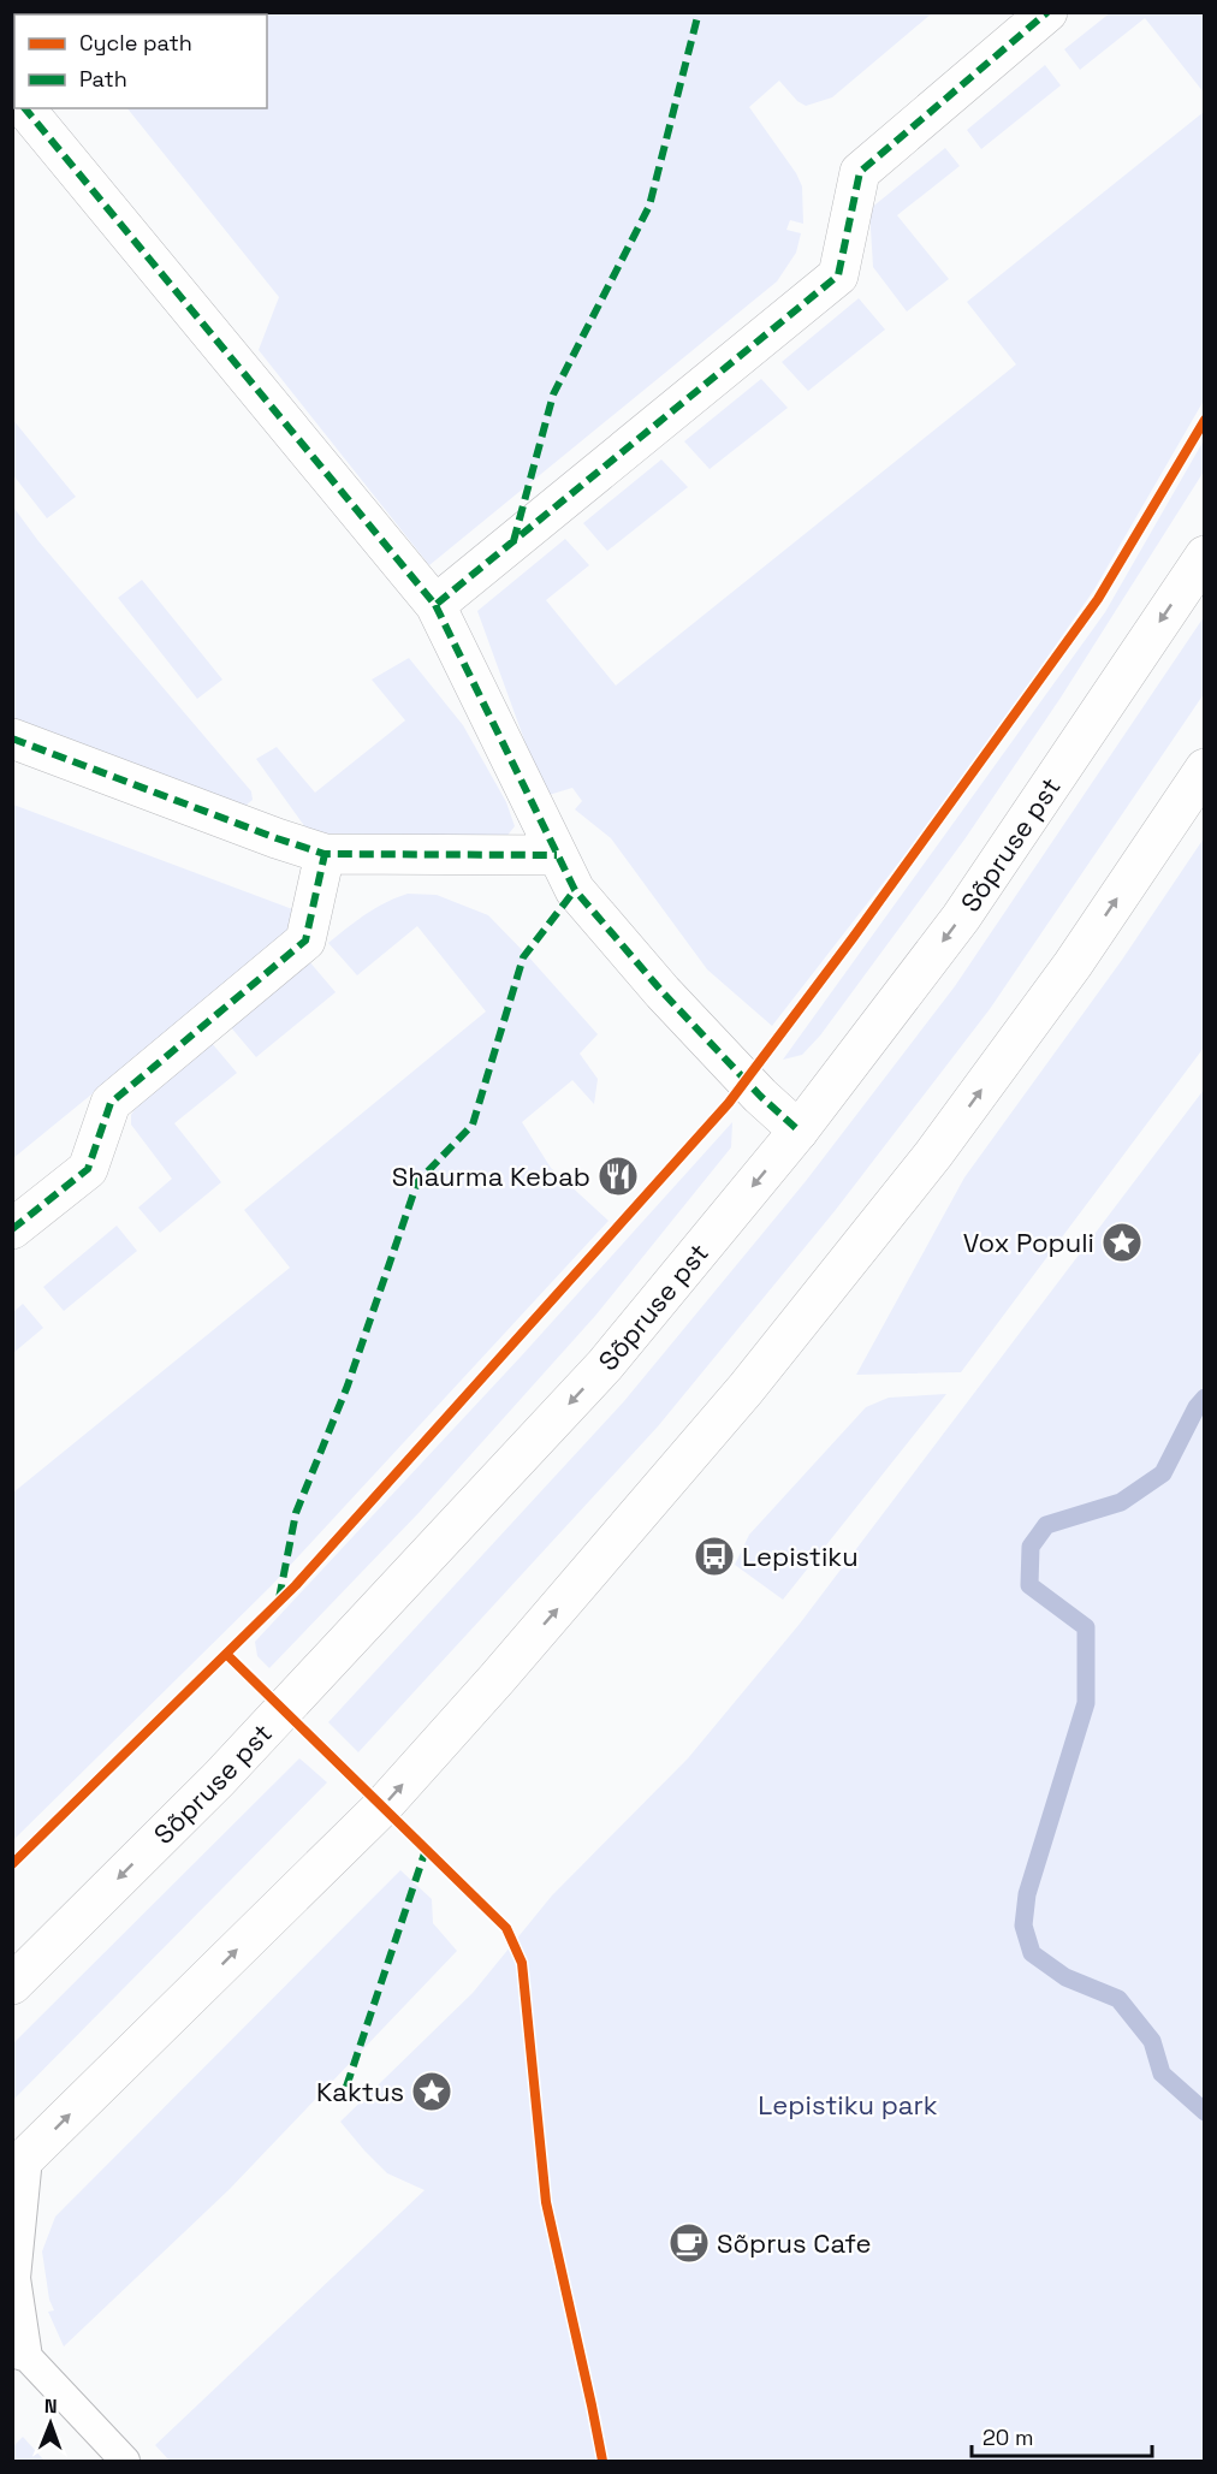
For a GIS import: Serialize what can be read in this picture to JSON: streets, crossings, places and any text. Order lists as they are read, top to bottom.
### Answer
{
  "streets": {
    "main road": ["Sõpruse pst"]
  },
  "parks": ["Lepistiku park"],
  "places": {
    "restaurant": ["Shaurma Kebab"],
    "place": ["Vox Populi", "Kaktus"],
    "bus stop": ["Lepistiku"],
    "cafe": ["Sõprus Cafe"]
  },
  "legend": ["Cycle path", "Path"],
  "scale_bar": "20 m",
  "north": "top"
}
